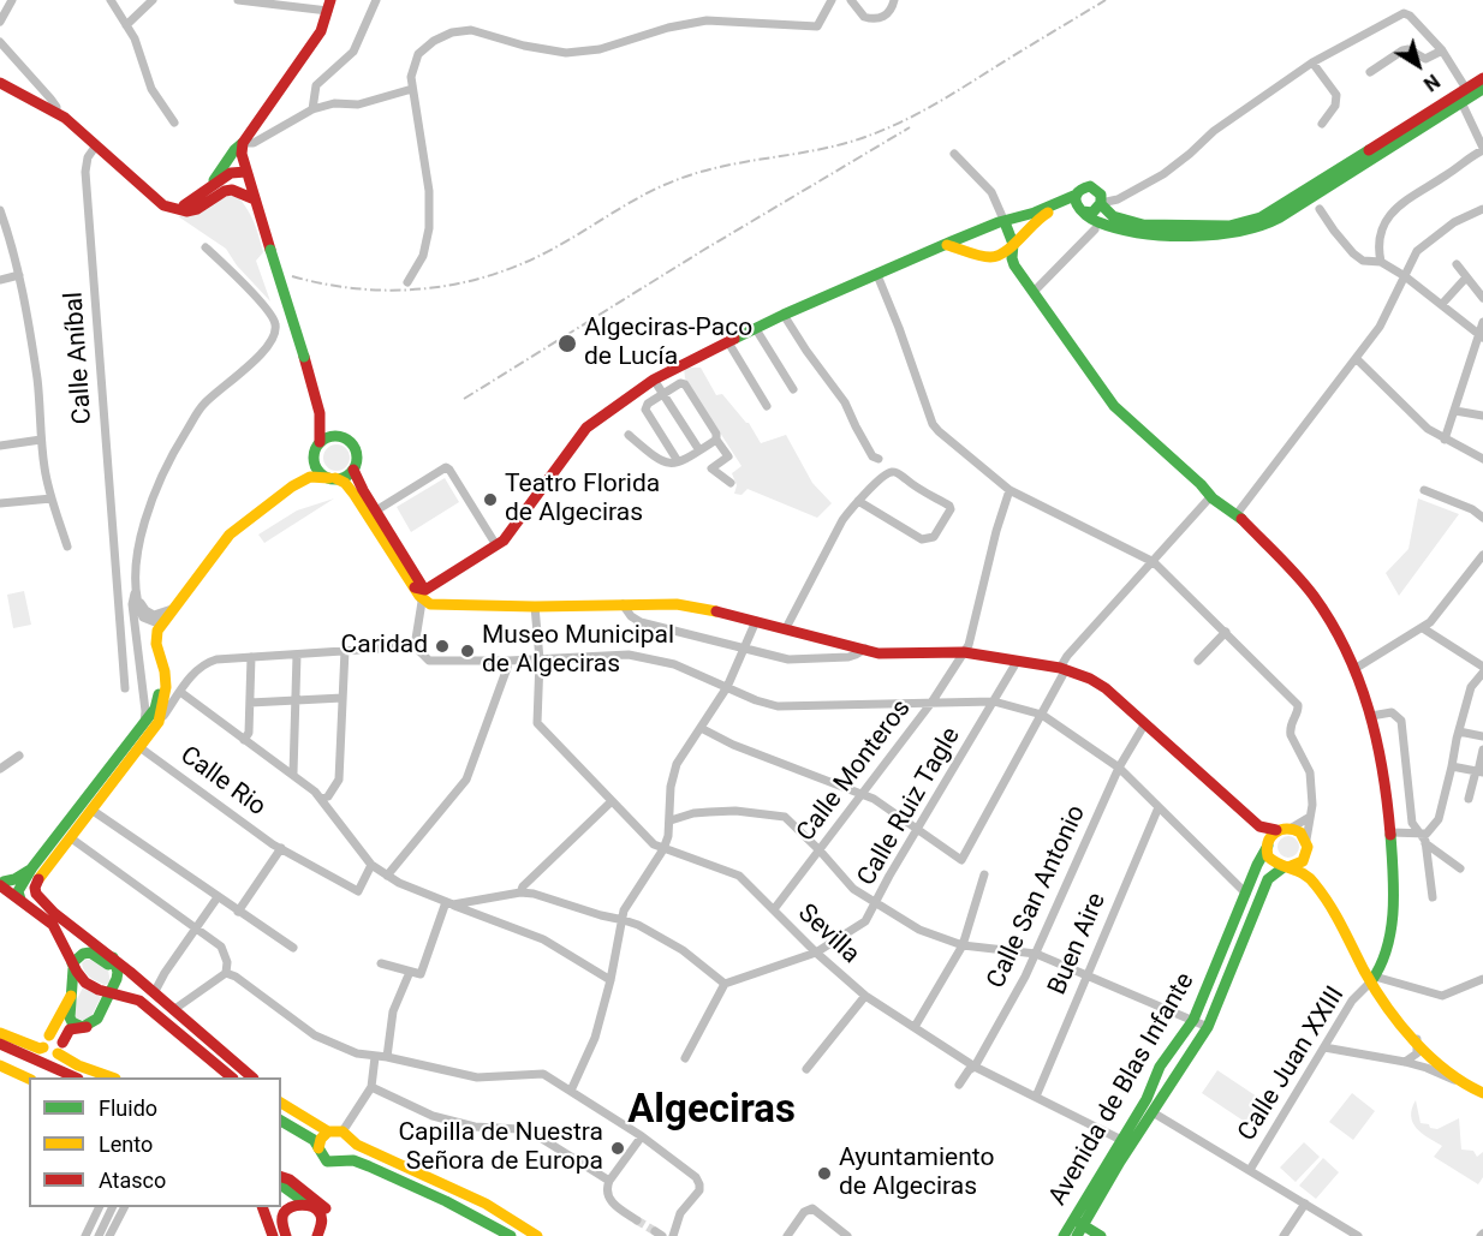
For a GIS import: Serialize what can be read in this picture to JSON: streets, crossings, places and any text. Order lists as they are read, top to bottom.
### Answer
{
  "streets": {
    "main road": ["Avenida de Blas Infante"],
    "street": [
      "Calle Aníbal",
      "Calle Monteros",
      "Calle Rio",
      "Calle Ruiz Tagle",
      "Calle San Antonio",
      "Sevilla",
      "Buen Aire",
      "Calle Juan XXIII"
    ]
  },
  "crossings": [
    ["Calle Monteros", "Sevilla"],
    ["Calle Ruiz Tagle", "Sevilla"],
    ["Calle San Antonio", "Sevilla"],
    ["Sevilla", "Buen Aire"],
    ["Sevilla", "Avenida de Blas Infante"]
  ],
  "districts": ["Algeciras"],
  "places": [
    "Algeciras-Paco de Lucía",
    "Teatro Florida de Algeciras",
    "Caridad",
    "Museo Municipal de Algeciras",
    "Capilla de Nuestra Señora de Europa",
    "Ayuntamiento de Algeciras"
  ],
  "legend": ["Fluido", "Lento", "Atasco"],
  "north": "bottom right"
}
